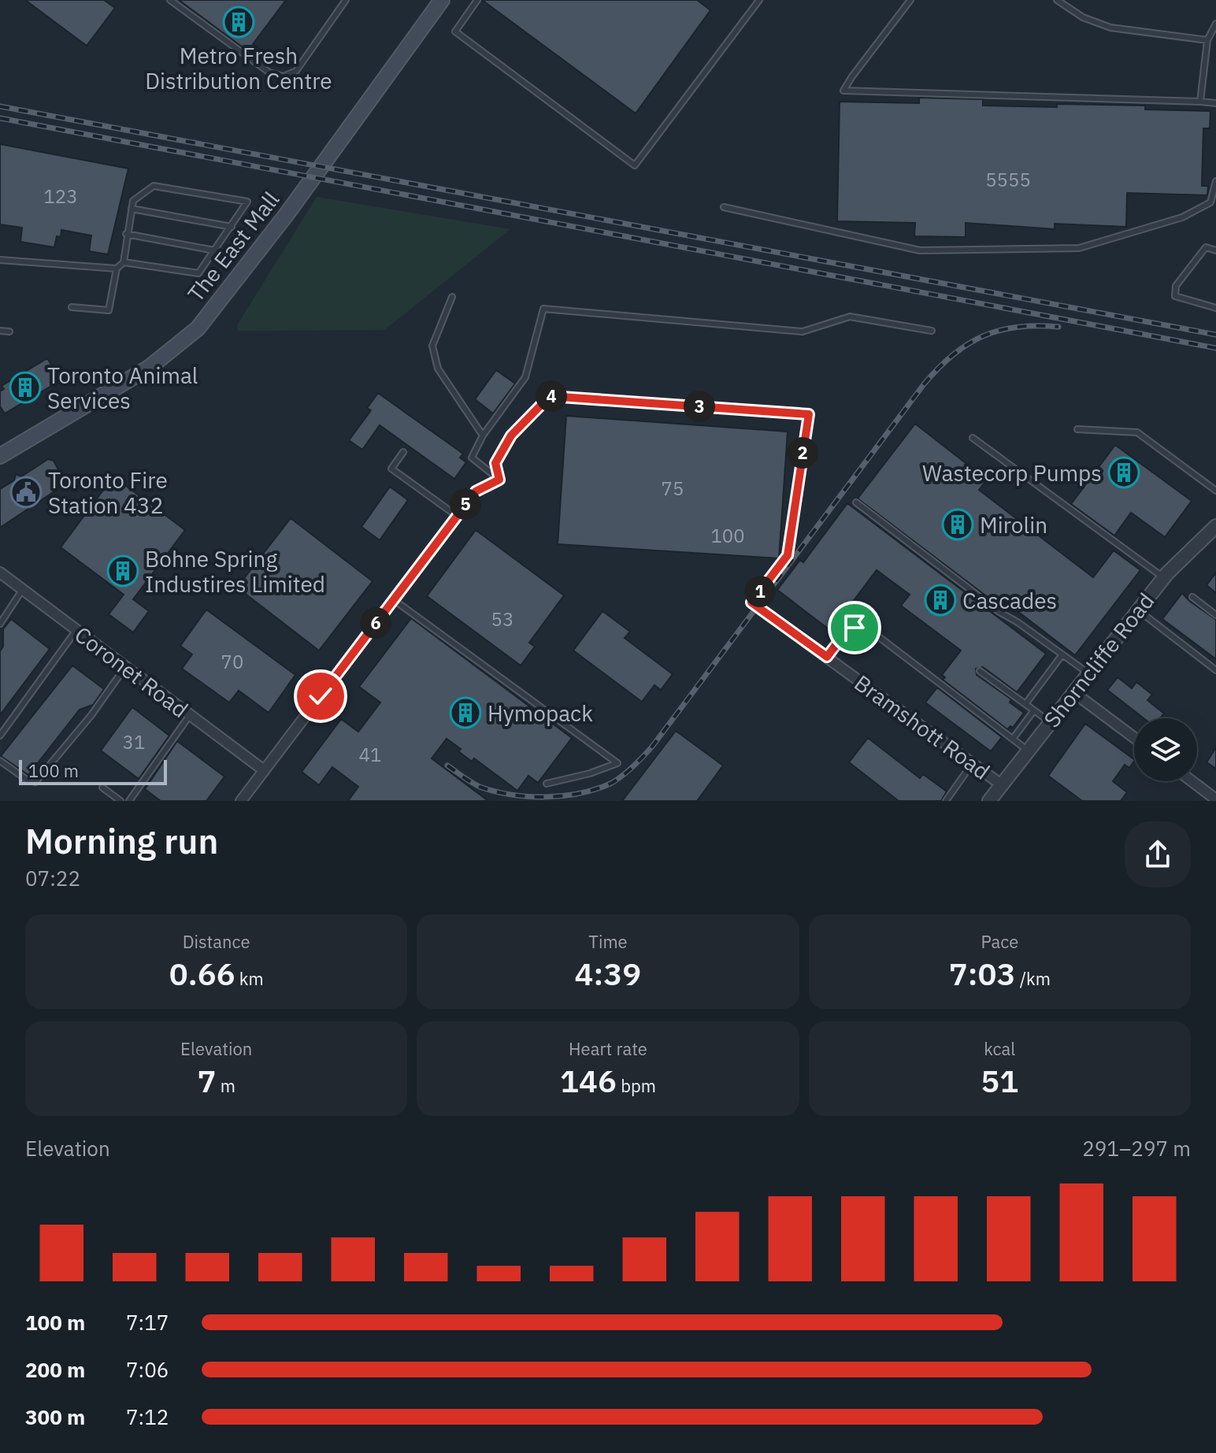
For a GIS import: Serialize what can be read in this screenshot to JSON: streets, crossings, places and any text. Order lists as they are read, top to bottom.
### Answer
{
  "streets": {
    "main road": ["The East Mall"],
    "street": ["Shorncliffe Road", "Coronet Road", "Bramshott Road"]
  },
  "crossings": [
    ["Shorncliffe Road", "Bramshott Road"]
  ],
  "places": {
    "building": [
      "Metro Fresh Distribution Centre",
      "Toronto Animal Services",
      "Wastecorp Pumps",
      "Mirolin",
      "Bohne Spring Industires Limited",
      "Cascades",
      "Hymopack"
    ],
    "public building": ["Toronto Fire Station 432"]
  },
  "house_numbers": [
    "5555",
    "123",
    "75",
    "100",
    "53",
    "70",
    "31",
    "41"
  ],
  "scale_bar": "100 m",
  "page": {
    "pins": [
      "4",
      "3",
      "2",
      "5",
      "1",
      "6"
    ],
    "scale": "100 m",
    "heading": ["Morning run", "07:22"],
    "stats": [
      ["Distance", "0.66 km"],
      ["Time", "4:39"],
      ["Pace", "7:03 /km"],
      ["Elevation", "7 m"],
      ["Heart rate", "146 bpm"],
      ["kcal", "51"]
    ],
    "chart": ["Elevation", "291–297 m"],
    "list": [
      {
        "name": "100 m",
        "note": "7:17"
      },
      {
        "name": "200 m",
        "note": "7:06"
      },
      {
        "name": "300 m",
        "note": "7:12"
      }
    ]
  }
}
